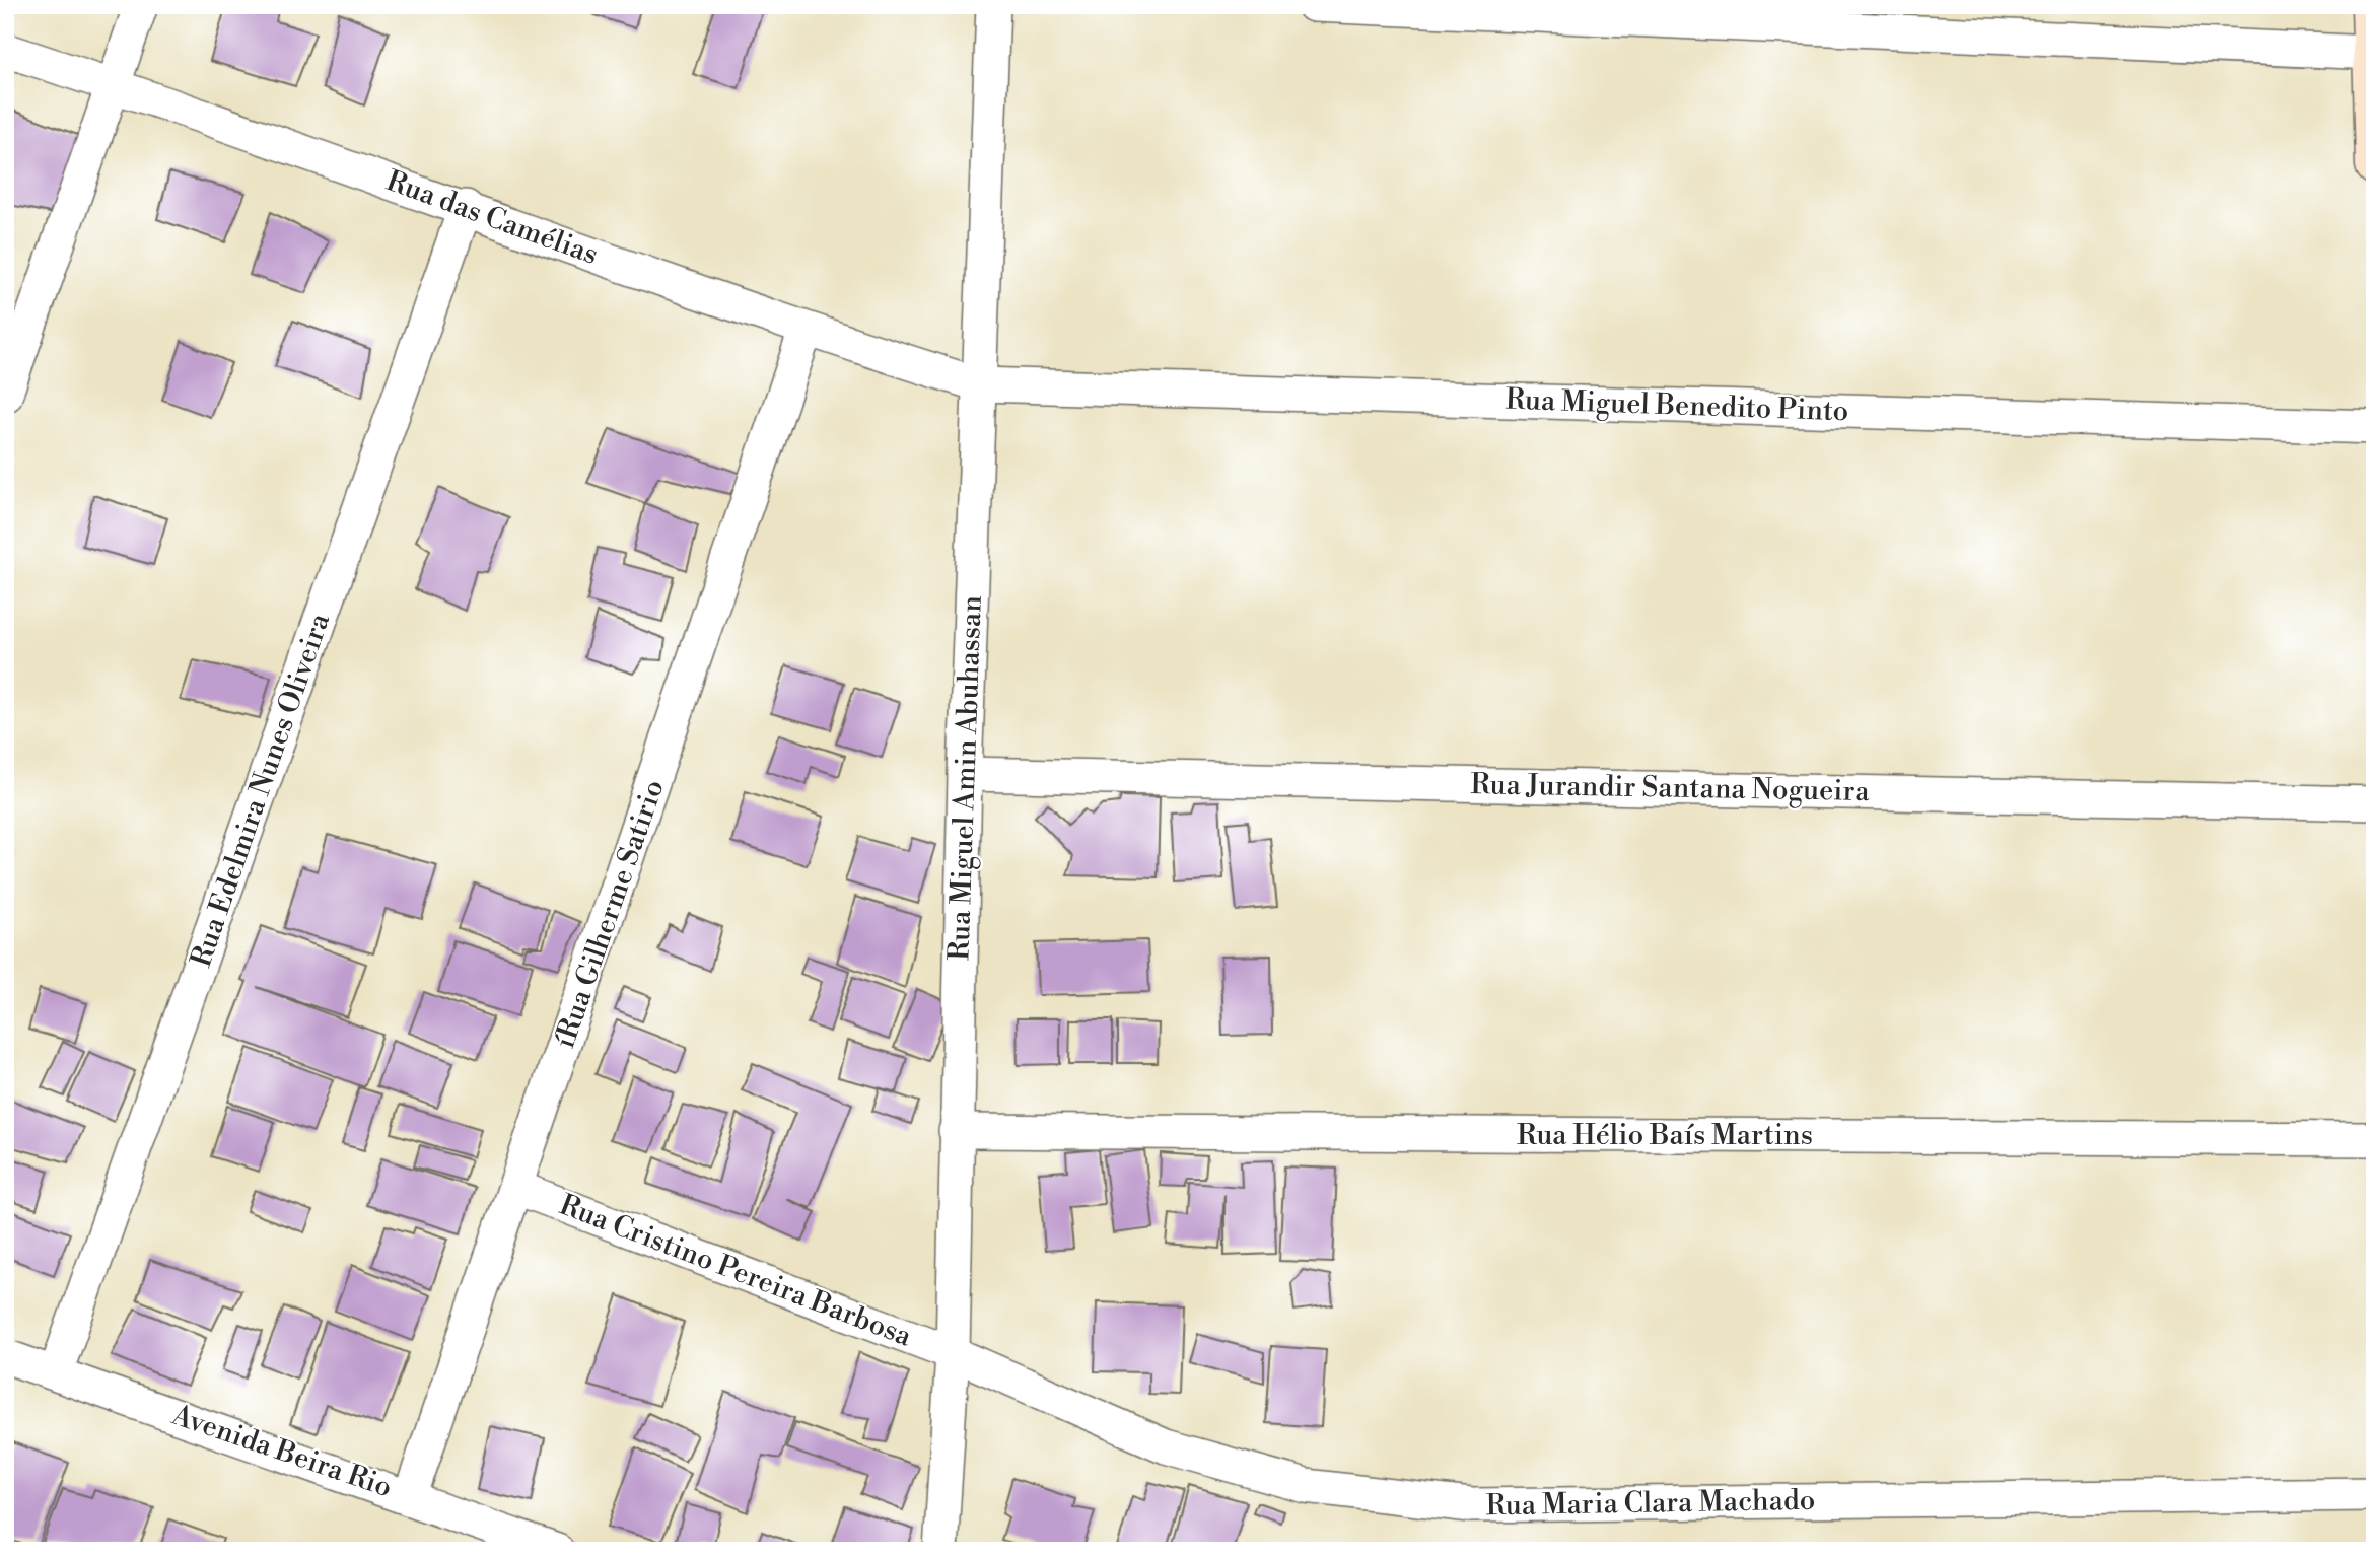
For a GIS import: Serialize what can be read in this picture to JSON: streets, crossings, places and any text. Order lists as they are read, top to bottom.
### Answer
{
  "streets": {
    "street": [
      "Rua das Camélias",
      "Rua Miguel Benedito Pinto",
      "Rua Miguel Amin Abuhassan",
      "Rua Jurandir Santana Nogueira",
      "Rua Edelmira Nunes Oliveira",
      "íRua Gilherme Satirio",
      "Rua Hélio Baís Martins",
      "Rua Cristino Pereira Barbosa",
      "Avenida Beira Rio",
      "Rua Maria Clara Machado"
    ]
  },
  "crossings": [
    ["Rua das Camélias", "Rua Miguel Benedito Pinto"],
    ["Rua das Camélias", "Rua Miguel Amin Abuhassan"],
    ["Rua das Camélias", "Rua Edelmira Nunes Oliveira"],
    ["Rua das Camélias", "íRua Gilherme Satirio"],
    ["Rua Miguel Benedito Pinto", "Rua Miguel Amin Abuhassan"],
    ["Rua Miguel Amin Abuhassan", "Rua Jurandir Santana Nogueira"],
    ["Rua Miguel Amin Abuhassan", "Rua Hélio Baís Martins"],
    ["Rua Miguel Amin Abuhassan", "Rua Cristino Pereira Barbosa"],
    ["Rua Miguel Amin Abuhassan", "Rua Maria Clara Machado"],
    ["Rua Edelmira Nunes Oliveira", "Avenida Beira Rio"],
    ["íRua Gilherme Satirio", "Rua Cristino Pereira Barbosa"],
    ["íRua Gilherme Satirio", "Avenida Beira Rio"],
    ["Rua Cristino Pereira Barbosa", "Rua Maria Clara Machado"]
  ]
}
